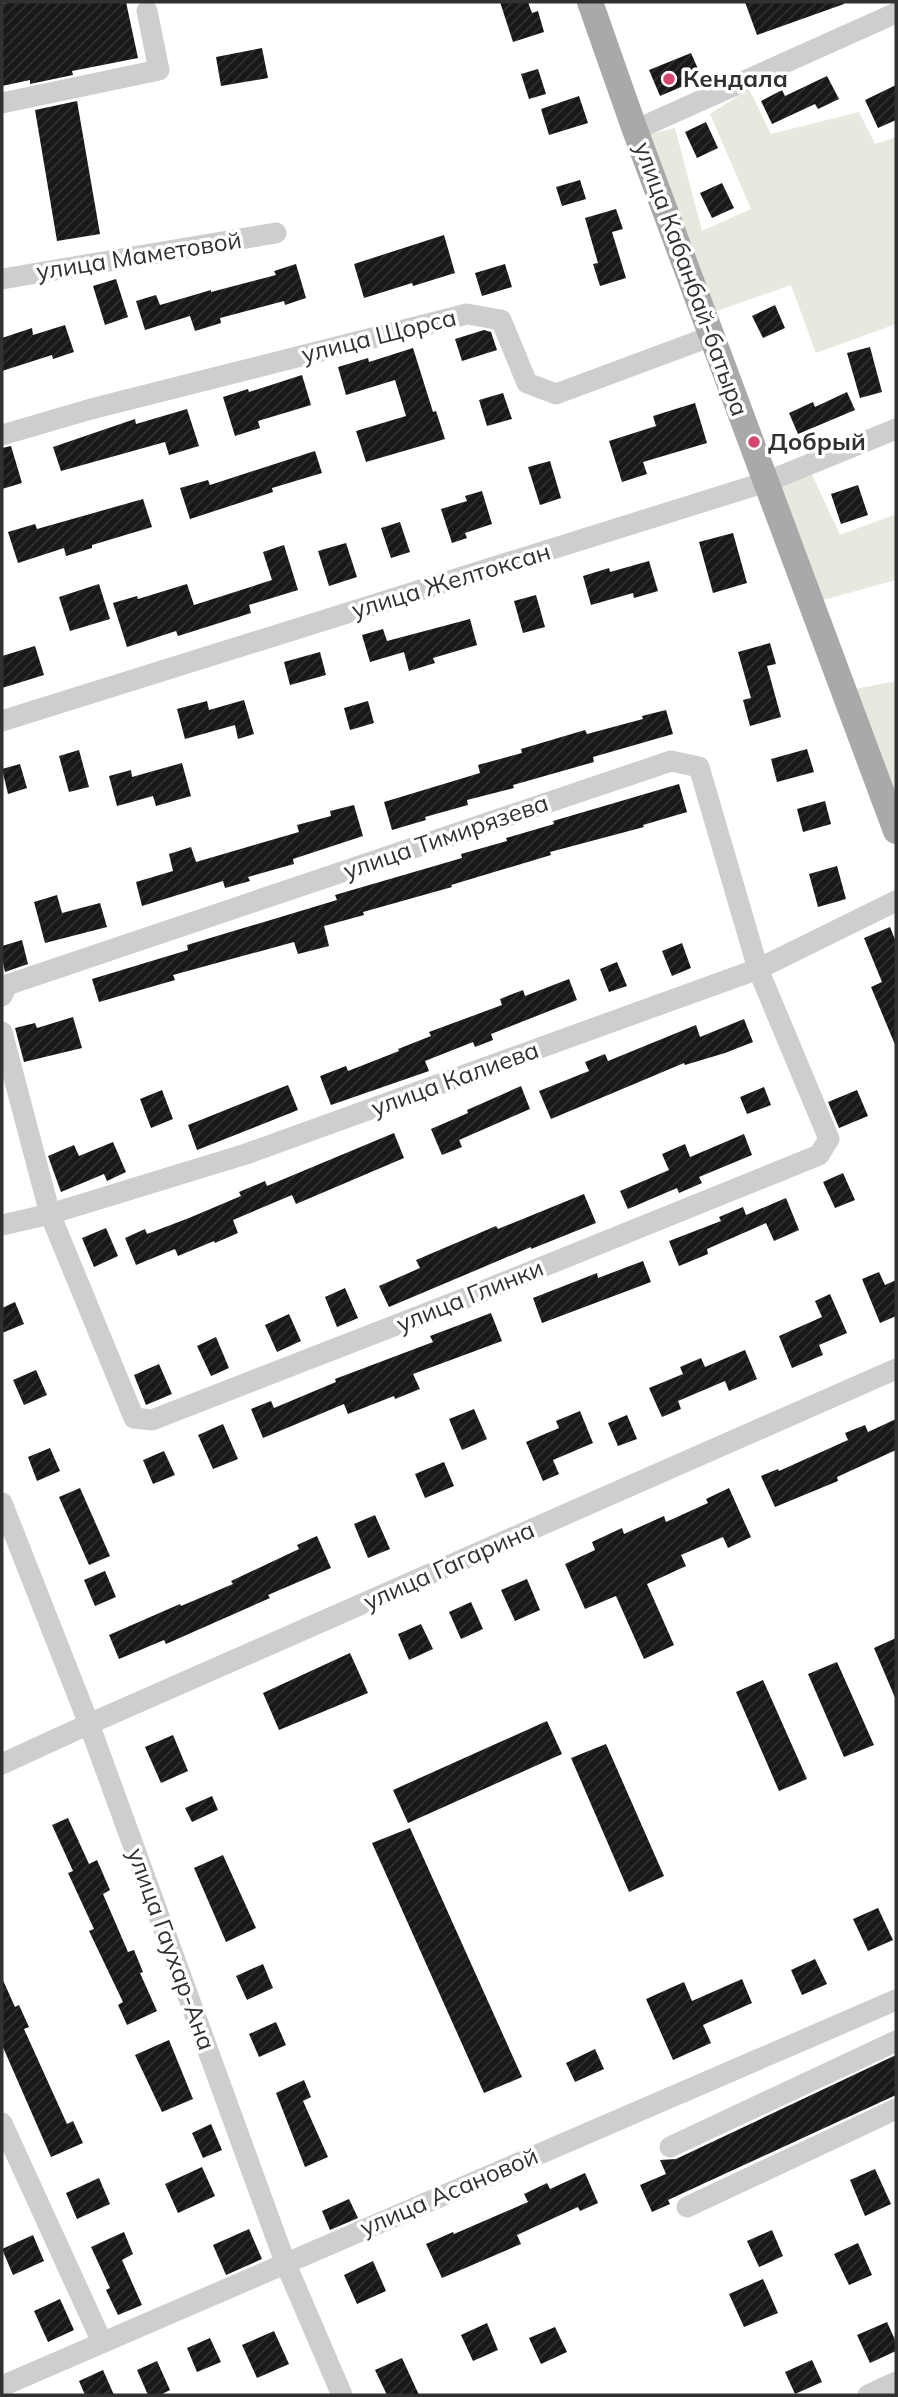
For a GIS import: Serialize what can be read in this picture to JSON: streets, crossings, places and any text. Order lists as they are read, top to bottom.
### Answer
{
  "streets": {
    "main road": ["улица Кабанбай-батыра"],
    "street": [
      "улица Маметовой",
      "улица Щорса",
      "улица Желтоксан",
      "улица Тимирязева",
      "улица Калиева",
      "улица Глинки",
      "улица Гагарина",
      "улица Гаухар-Ана",
      "улица Асановой"
    ]
  },
  "crossings": [
    ["улица Кабанбай-батыра", "улица Щорса"],
    ["улица Кабанбай-батыра", "улица Желтоксан"],
    ["улица Тимирязева", "улица Калиева"],
    ["улица Тимирязева", "улица Глинки"],
    ["улица Калиева", "улица Глинки"],
    ["улица Гагарина", "улица Гаухар-Ана"],
    ["улица Гаухар-Ана", "улица Асановой"]
  ],
  "places": ["Кендала", "Добрый"]
}
